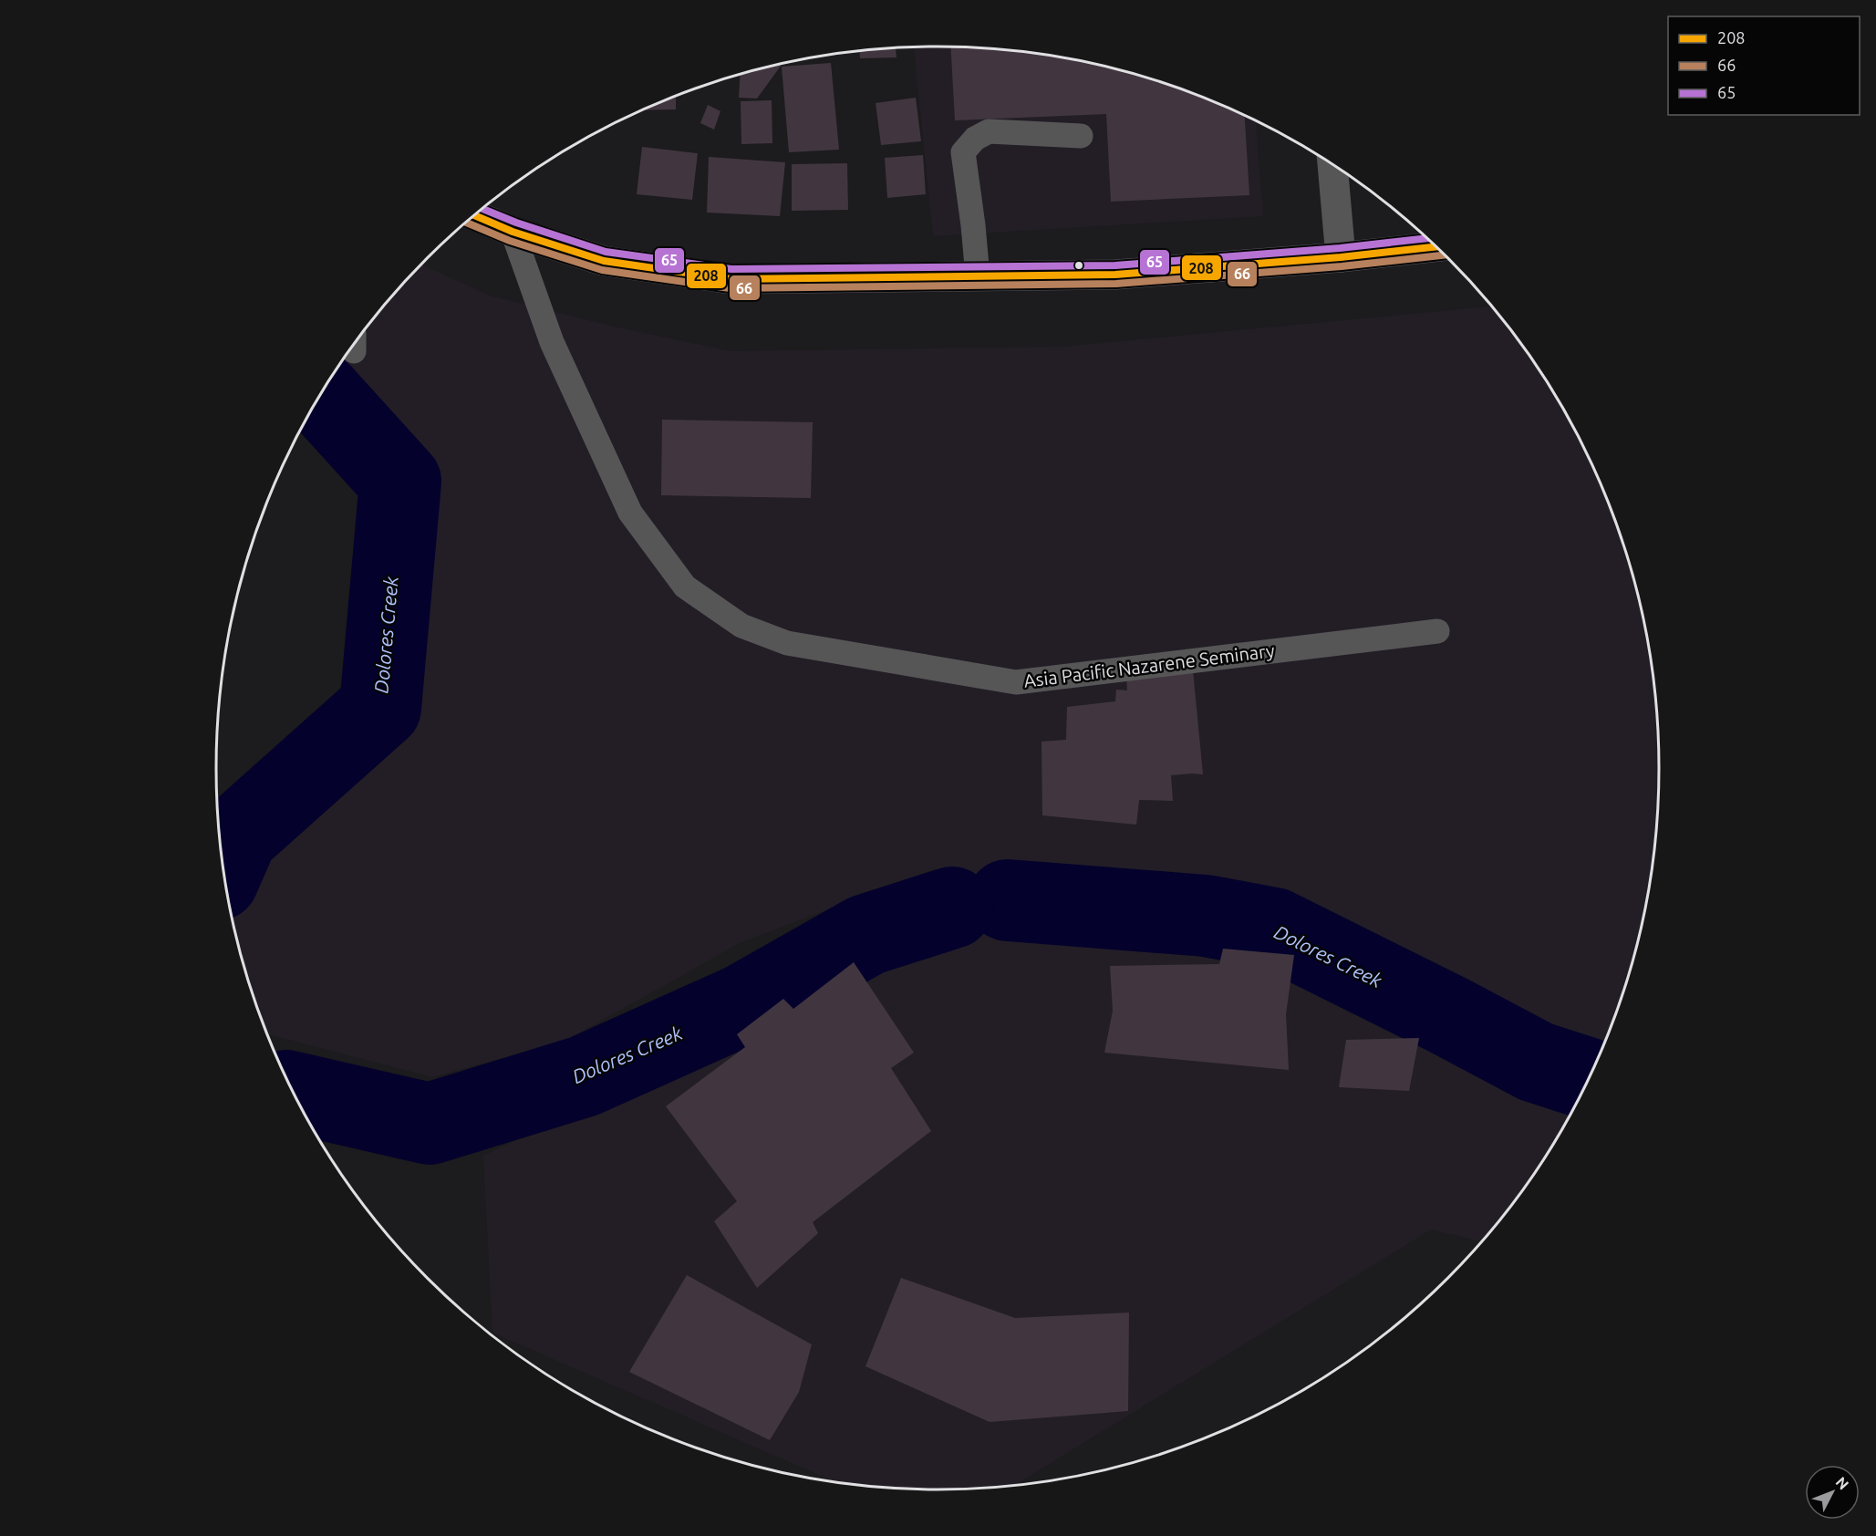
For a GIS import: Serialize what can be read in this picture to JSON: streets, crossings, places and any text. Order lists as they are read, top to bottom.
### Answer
{
  "streets": {
    "lane": ["Asia Pacific Nazarene Seminary"]
  },
  "water": ["Dolores Creek"],
  "lines": ["transit line 65", "transit line 208", "transit line 66"],
  "legend": ["208", "66", "65"],
  "north": "top right"
}
